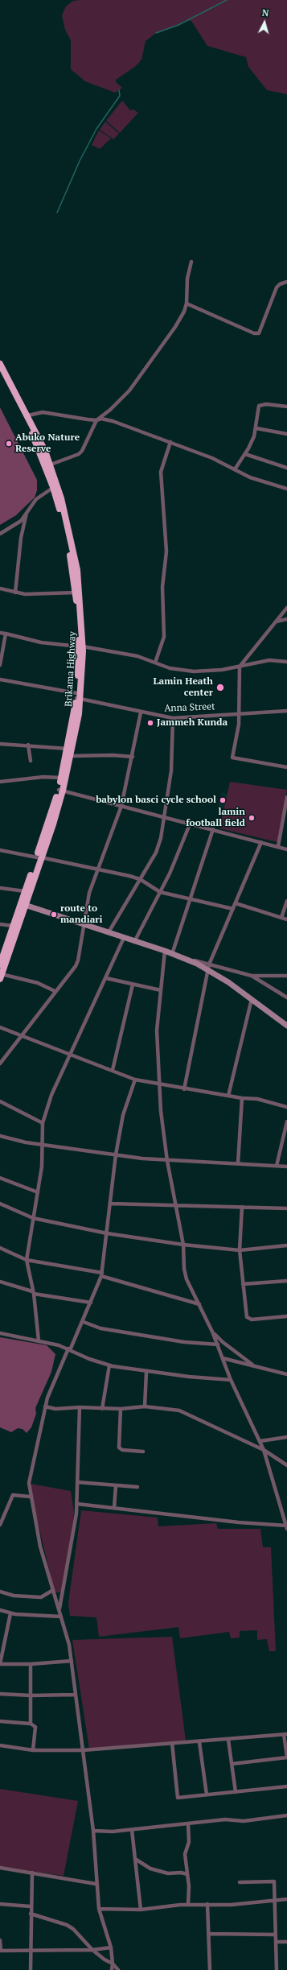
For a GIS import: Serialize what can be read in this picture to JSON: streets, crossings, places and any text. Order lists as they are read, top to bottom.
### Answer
{
  "streets": {
    "highway": ["Brikama Highway"],
    "street": ["Anna Street"]
  },
  "crossings": [
    ["Brikama Highway", "Anna Street"]
  ],
  "places": [
    "Abuko Nature Reserve",
    "Lamin Heath center",
    "Jammeh Kunda",
    "babylon basci cycle school",
    "lamin football field",
    "route to mandiari"
  ],
  "north": "top"
}
